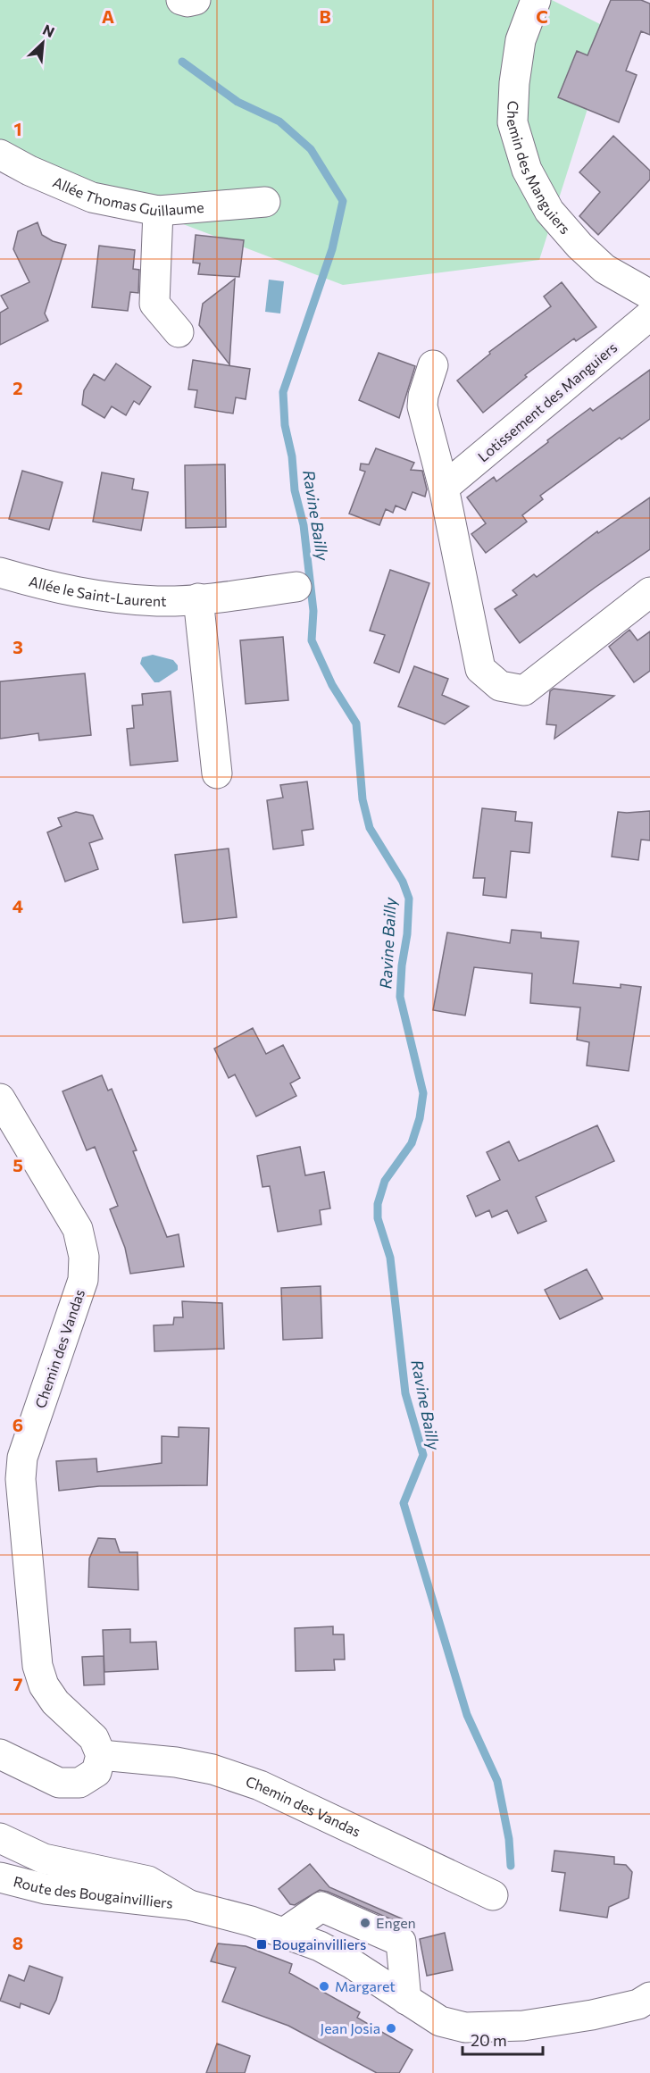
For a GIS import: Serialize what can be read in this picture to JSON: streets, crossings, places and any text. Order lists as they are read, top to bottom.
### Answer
{
  "streets": {
    "street": [
      "Chemin des Manguiers",
      "Allée Thomas Guillaume",
      "Lotissement des Manguiers",
      "Allée le Saint-Laurent",
      "Chemin des Vandas",
      "Route des Bougainvilliers"
    ]
  },
  "water": ["Ravine Bailly"],
  "places": {
    "other": ["Engen", "Margaret", "Jean Josia"],
    "transit": ["Bougainvilliers"]
  },
  "scale_bar": "20 m",
  "north": "top right",
  "grid": {
    "columns": ["A", "B", "C"],
    "rows": [
      "1",
      "2",
      "3",
      "4",
      "5",
      "6",
      "7",
      "8"
    ]
  }
}
